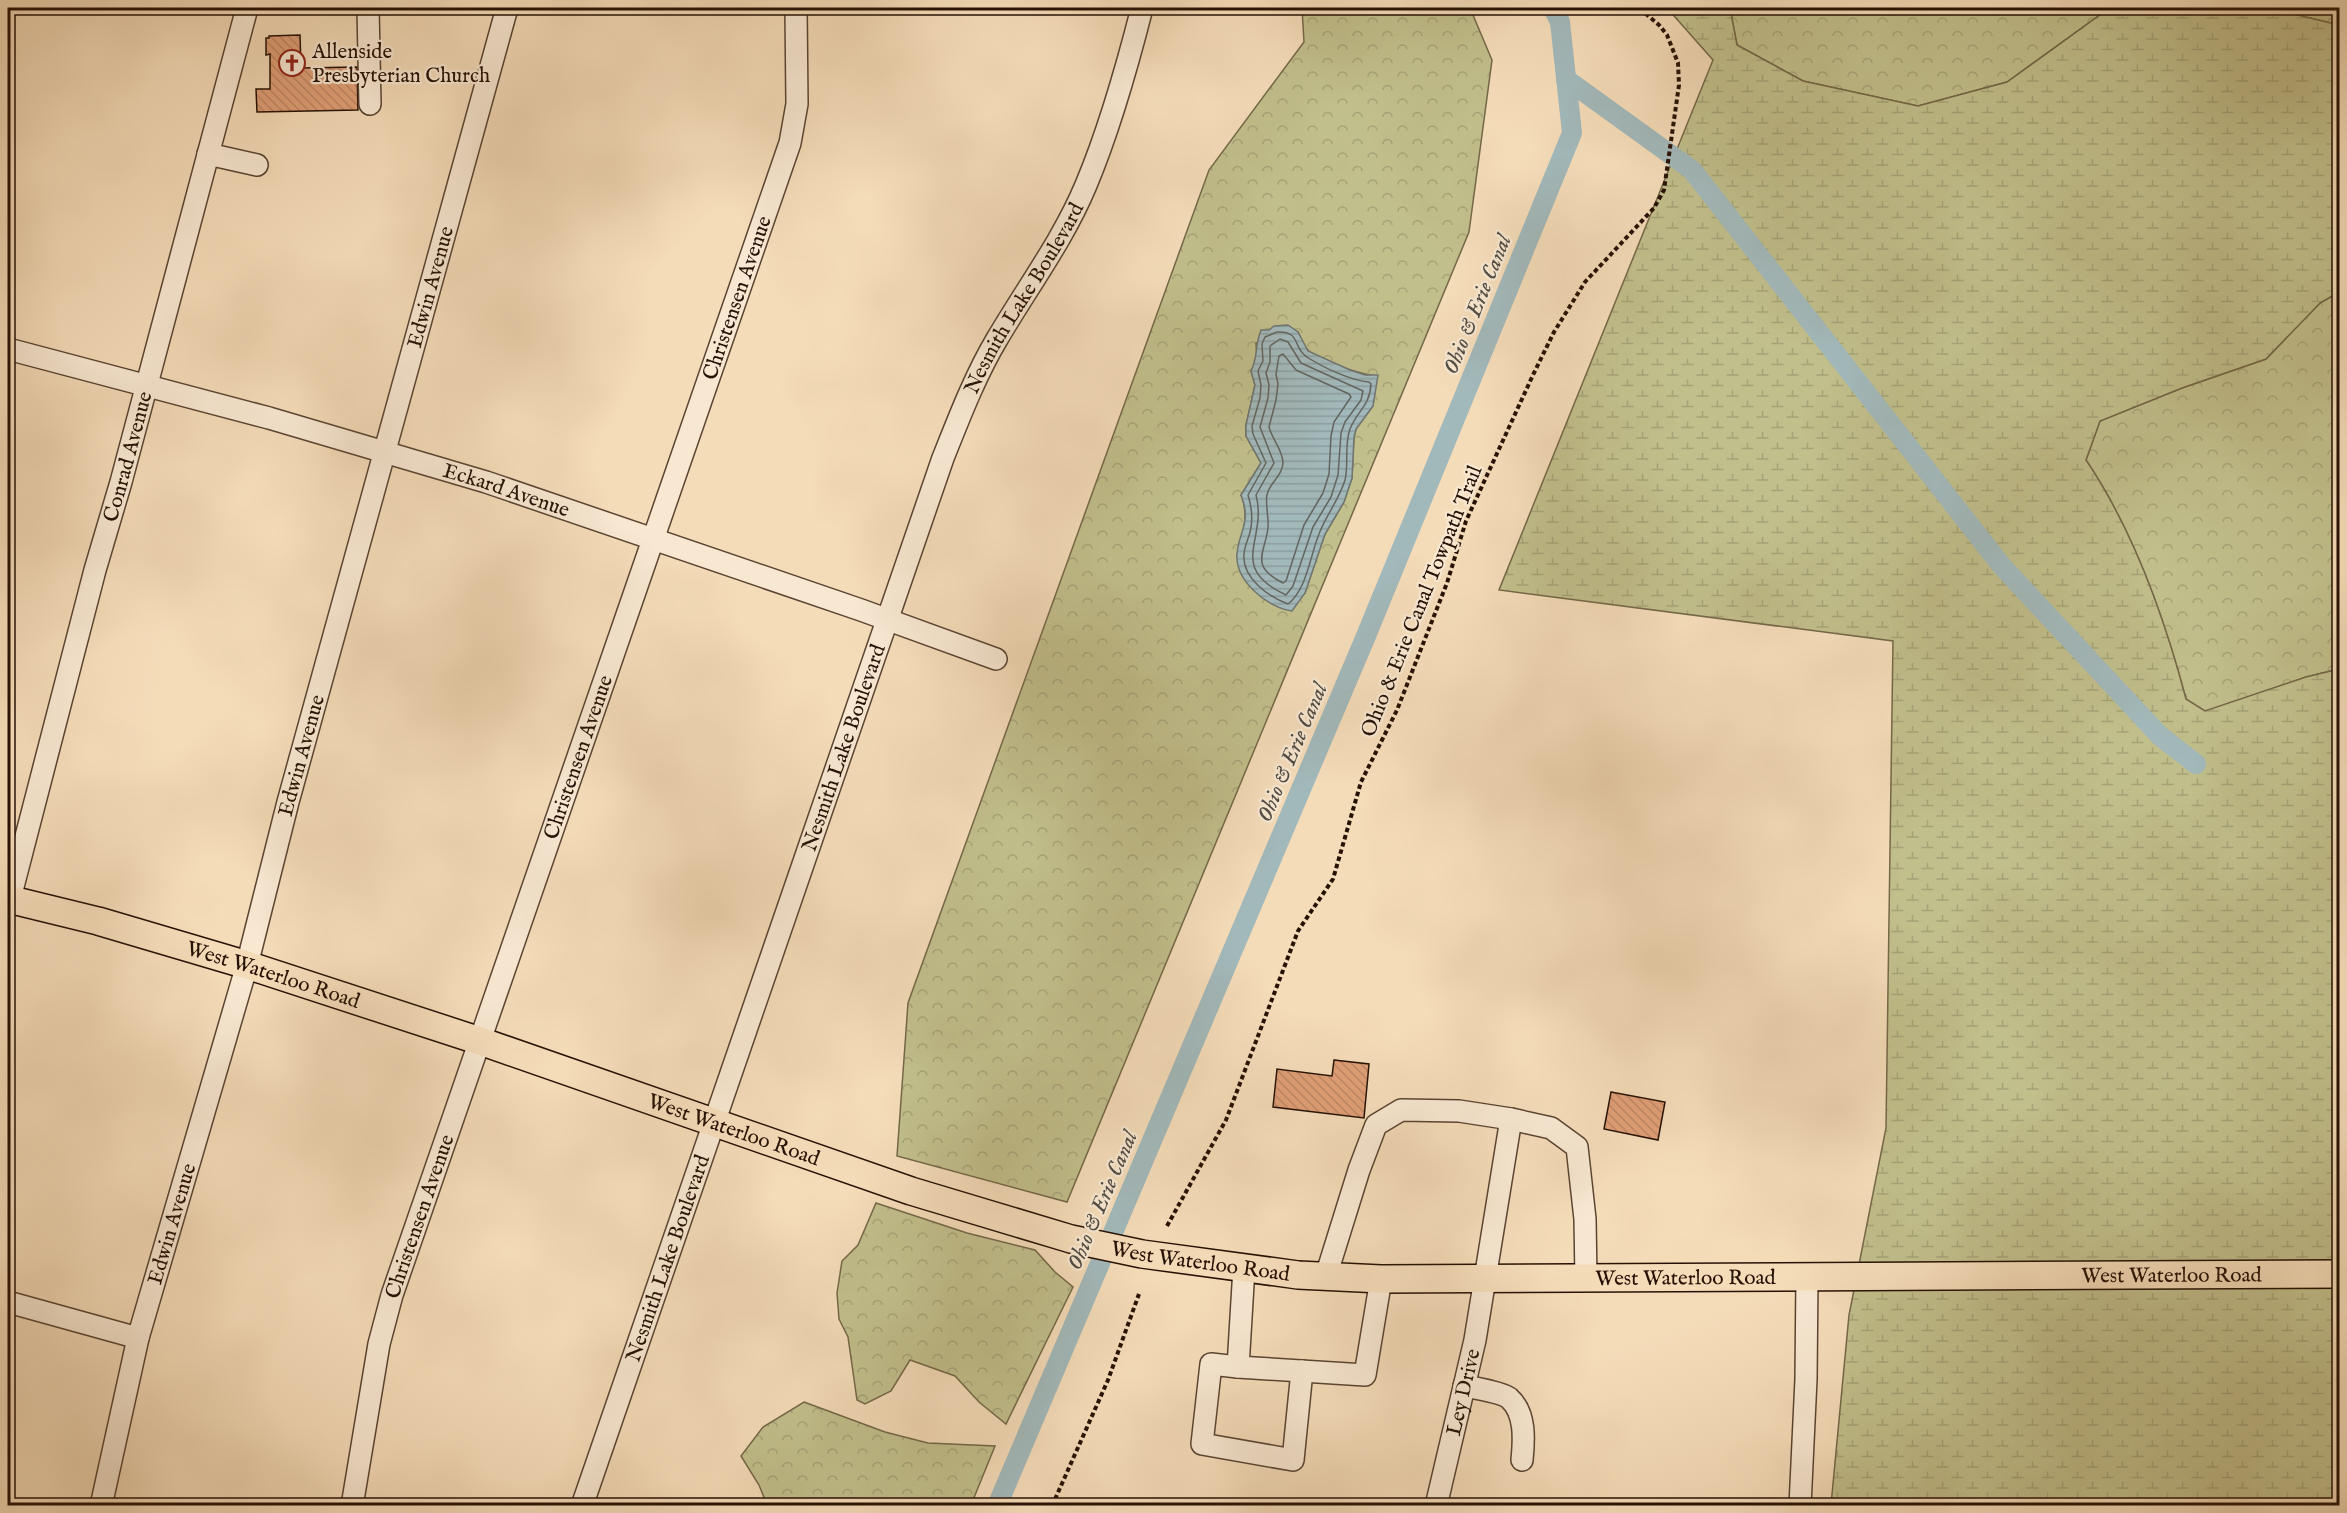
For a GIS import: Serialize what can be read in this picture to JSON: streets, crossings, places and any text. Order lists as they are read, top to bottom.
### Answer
{
  "streets": {
    "main road": ["West Waterloo Road"],
    "street": [
      "Edwin Avenue",
      "Christensen Avenue",
      "Nesmith Lake Boulevard",
      "Conrad Avenue",
      "Eckard Avenue",
      "Ley Drive"
    ],
    "path": ["Ohio & Erie Canal Towpath Trail"]
  },
  "crossings": [
    ["Edwin Avenue", "Eckard Avenue"],
    ["Edwin Avenue", "West Waterloo Road"],
    ["Christensen Avenue", "Eckard Avenue"],
    ["Christensen Avenue", "West Waterloo Road"],
    ["Nesmith Lake Boulevard", "Eckard Avenue"],
    ["Nesmith Lake Boulevard", "West Waterloo Road"],
    ["Conrad Avenue", "Eckard Avenue"],
    ["Conrad Avenue", "West Waterloo Road"],
    ["West Waterloo Road", "Ley Drive"]
  ],
  "water": ["Ohio & Erie Canal"],
  "places": {
    "church": ["Allenside Presbyterian Church"]
  }
}
